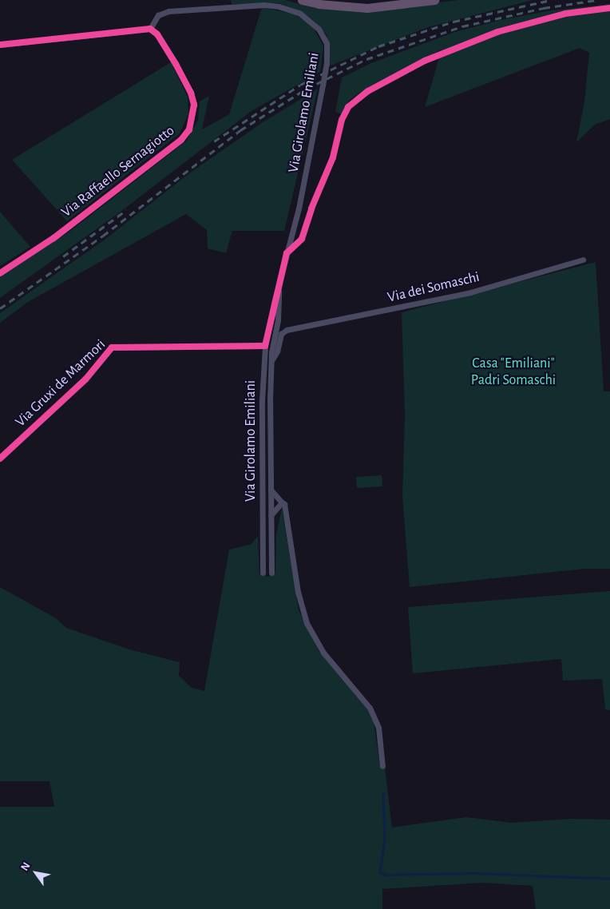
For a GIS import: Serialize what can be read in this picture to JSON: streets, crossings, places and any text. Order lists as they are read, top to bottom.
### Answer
{
  "streets": {
    "street": [
      "Via Girolamo Emiliani",
      "Via Raffaello Sernagiotto",
      "Via dei Somaschi",
      "Via Gruxi de Marmori"
    ]
  },
  "crossings": [
    ["Via Girolamo Emiliani", "Via Raffaello Sernagiotto"],
    ["Via Girolamo Emiliani", "Via Gruxi de Marmori"]
  ],
  "parks": ["Casa \"Emiliani\" Padri Somaschi"],
  "north": "top left"
}
